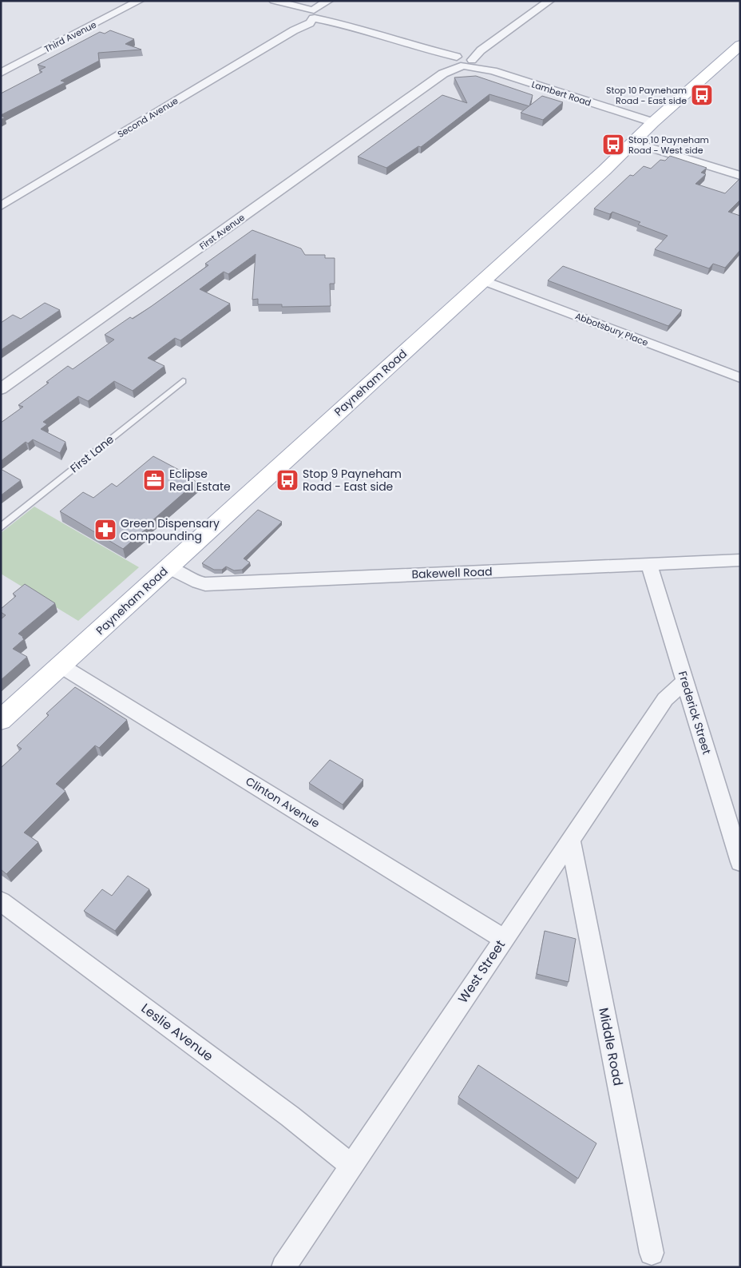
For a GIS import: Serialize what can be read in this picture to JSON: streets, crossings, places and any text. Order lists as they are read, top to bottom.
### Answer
{
  "streets": {
    "main road": ["Payneham Road"],
    "street": [
      "Third Avenue",
      "Lambert Road",
      "Second Avenue",
      "First Avenue",
      "Abbotsbury Place",
      "Bakewell Road",
      "Frederick Street",
      "Clinton Avenue",
      "West Street",
      "Leslie Avenue",
      "Middle Road"
    ],
    "lane": ["First Lane"]
  },
  "crossings": [
    ["Lambert Road", "Second Avenue"],
    ["Lambert Road", "First Avenue"],
    ["Lambert Road", "Payneham Road"],
    ["Abbotsbury Place", "Payneham Road"],
    ["Payneham Road", "Bakewell Road"],
    ["Payneham Road", "Clinton Avenue"],
    ["Bakewell Road", "Frederick Street"],
    ["Frederick Street", "West Street"],
    ["Clinton Avenue", "West Street"],
    ["West Street", "Leslie Avenue"],
    ["West Street", "Middle Road"]
  ],
  "places": {
    "bus stop": ["Stop 10 Payneham Road - East side", "Stop 10 Payneham Road - West side", "Stop 9 Payneham Road - East side"],
    "office": ["Eclipse Real Estate"],
    "pharmacy": ["Green Dispensary Compounding"]
  }
}
